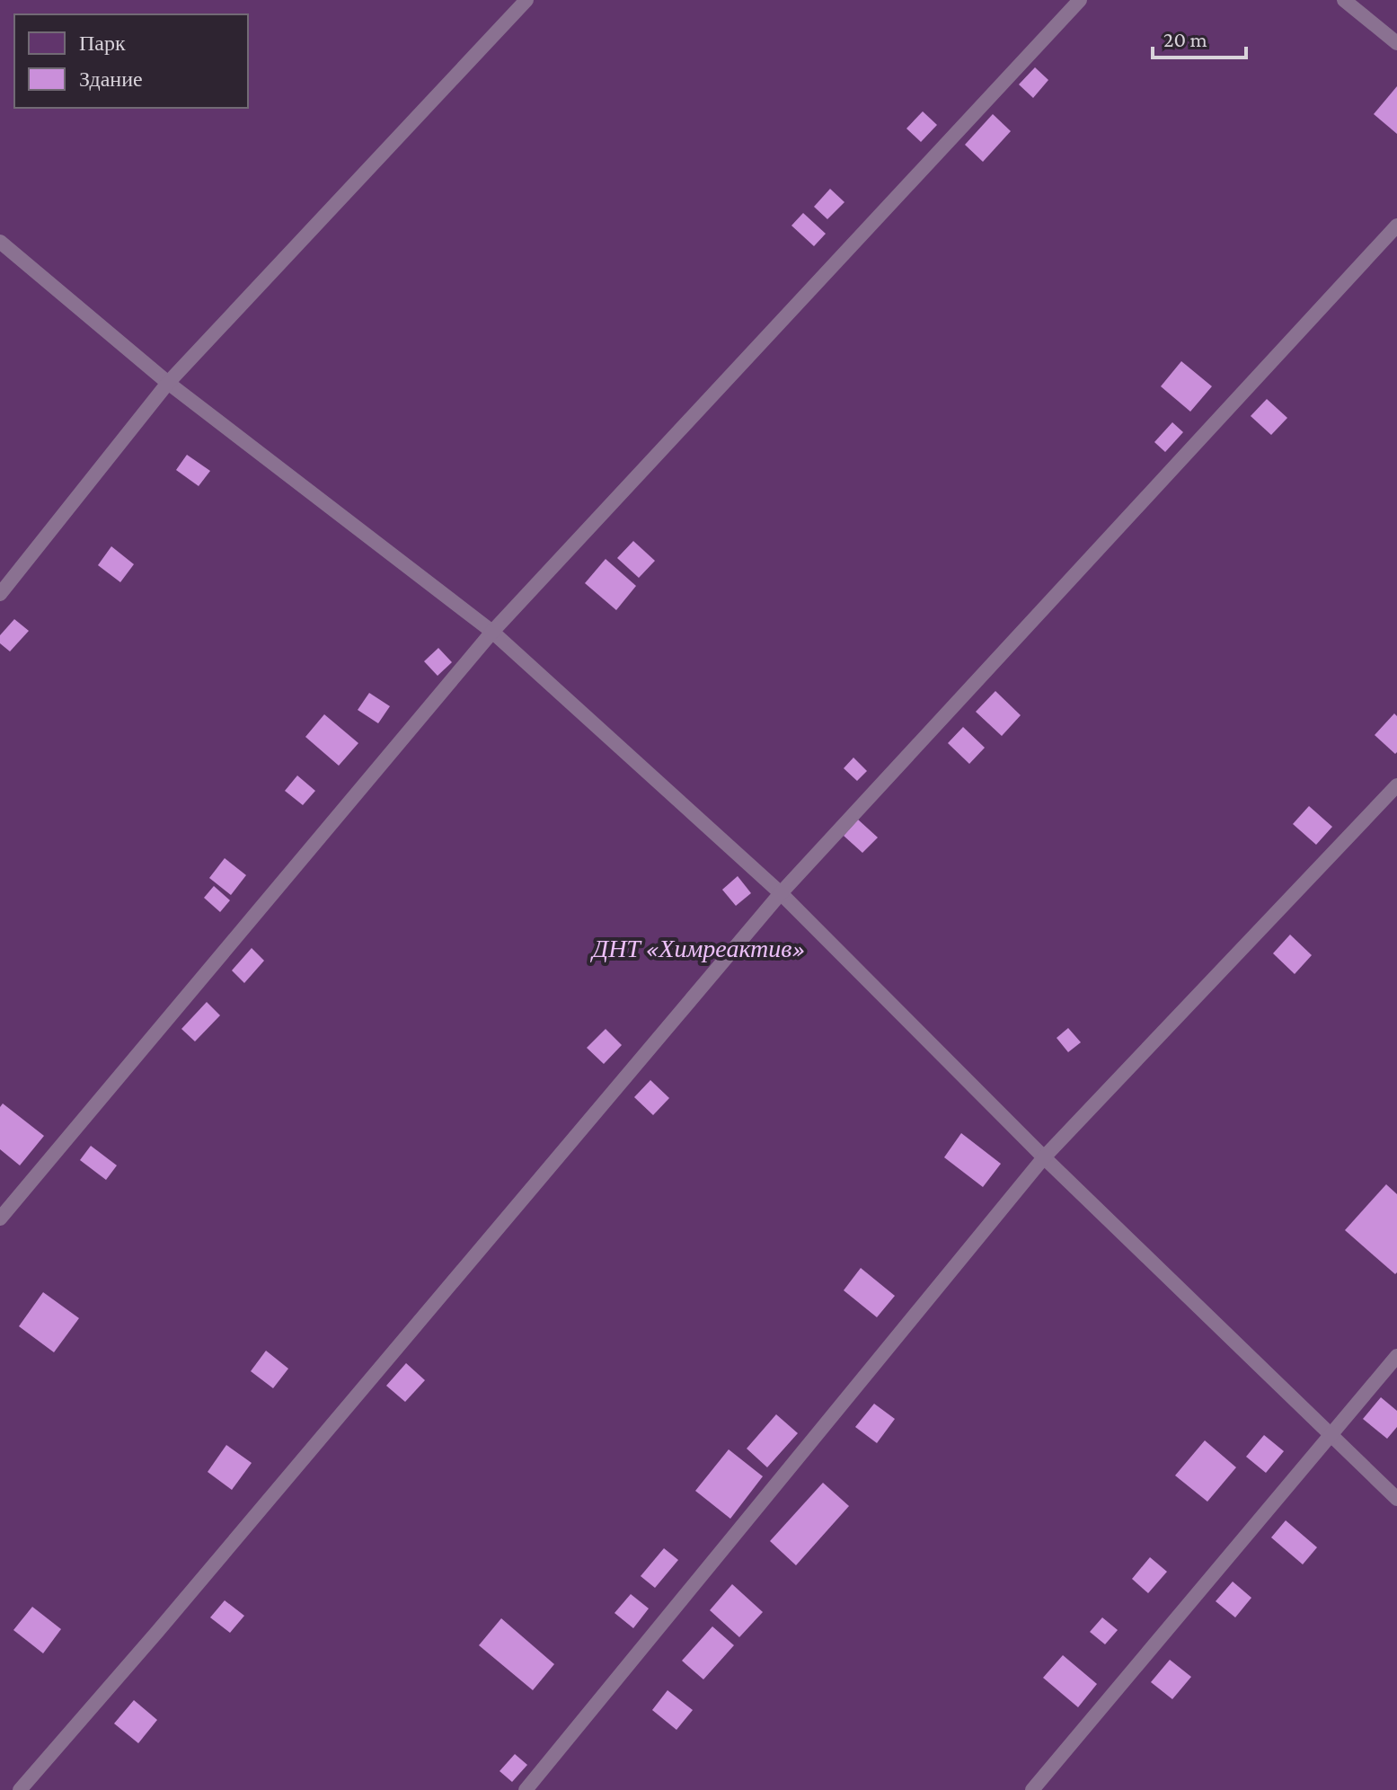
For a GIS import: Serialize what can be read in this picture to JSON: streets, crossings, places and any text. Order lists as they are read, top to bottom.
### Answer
{
  "parks": ["ДНТ «Химреактив»"],
  "legend": ["Парк", "Здание"],
  "scale_bar": "20 m"
}
